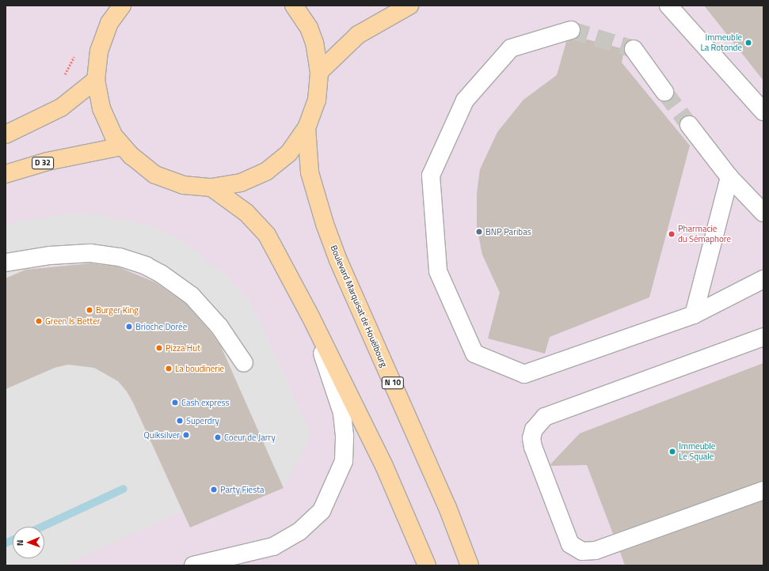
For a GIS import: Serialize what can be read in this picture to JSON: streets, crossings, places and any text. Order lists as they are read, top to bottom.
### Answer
{
  "streets": {
    "main road": ["D 32", "Boulevard Marquisat de Houëlbourg", "N 10"]
  },
  "places": [
    "Immeuble La Rotonde",
    "BNP Paribas",
    "Pharmacie du Sémaphore",
    "Burger King",
    "Green Is Better",
    "Brioche Dorée",
    "Pizza Hut",
    "La boudinerie",
    "Cash express",
    "Superdry",
    "Quiksilver",
    "Coeur de Jarry",
    "Immeuble Le Squale",
    "Party Fiesta"
  ],
  "north": "left"
}
